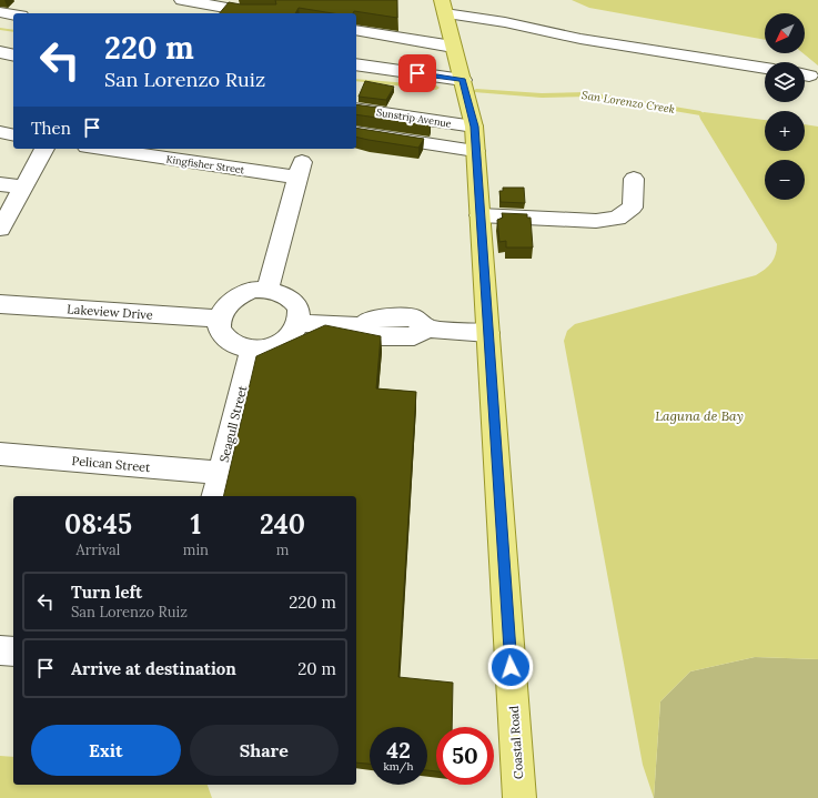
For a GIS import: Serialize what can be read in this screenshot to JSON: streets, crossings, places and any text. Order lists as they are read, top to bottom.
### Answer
{
  "streets": {
    "main road": ["Coastal Road"],
    "street": [
      "Sunstrip Avenue",
      "Kingfisher Street",
      "Lakeview Drive",
      "Seagull Street",
      "Pelican Street"
    ]
  },
  "crossings": [
    ["Sunstrip Avenue", "Coastal Road"],
    ["Kingfisher Street", "Lakeview Drive"],
    ["Kingfisher Street", "Seagull Street"],
    ["Lakeview Drive", "Seagull Street"],
    ["Seagull Street", "Pelican Street"]
  ],
  "water": ["San Lorenzo Creek", "Laguna de Bay"],
  "north": "bottom left",
  "page": {
    "map_buttons": ["+", "−"],
    "turn": ["220 m", "San Lorenzo Ruiz"],
    "then": "Then",
    "eta": [
      "08:45",
      "Arrival",
      "1",
      "min",
      "240",
      "m"
    ],
    "list": [
      {
        "name": "Turn left",
        "note": "San Lorenzo Ruiz",
        "value": "220 m"
      },
      {
        "name": "Arrive at destination",
        "value": "20 m"
      }
    ],
    "buttons": ["Exit", "Share"],
    "speed": "42 km/h",
    "limit": "50"
  }
}
